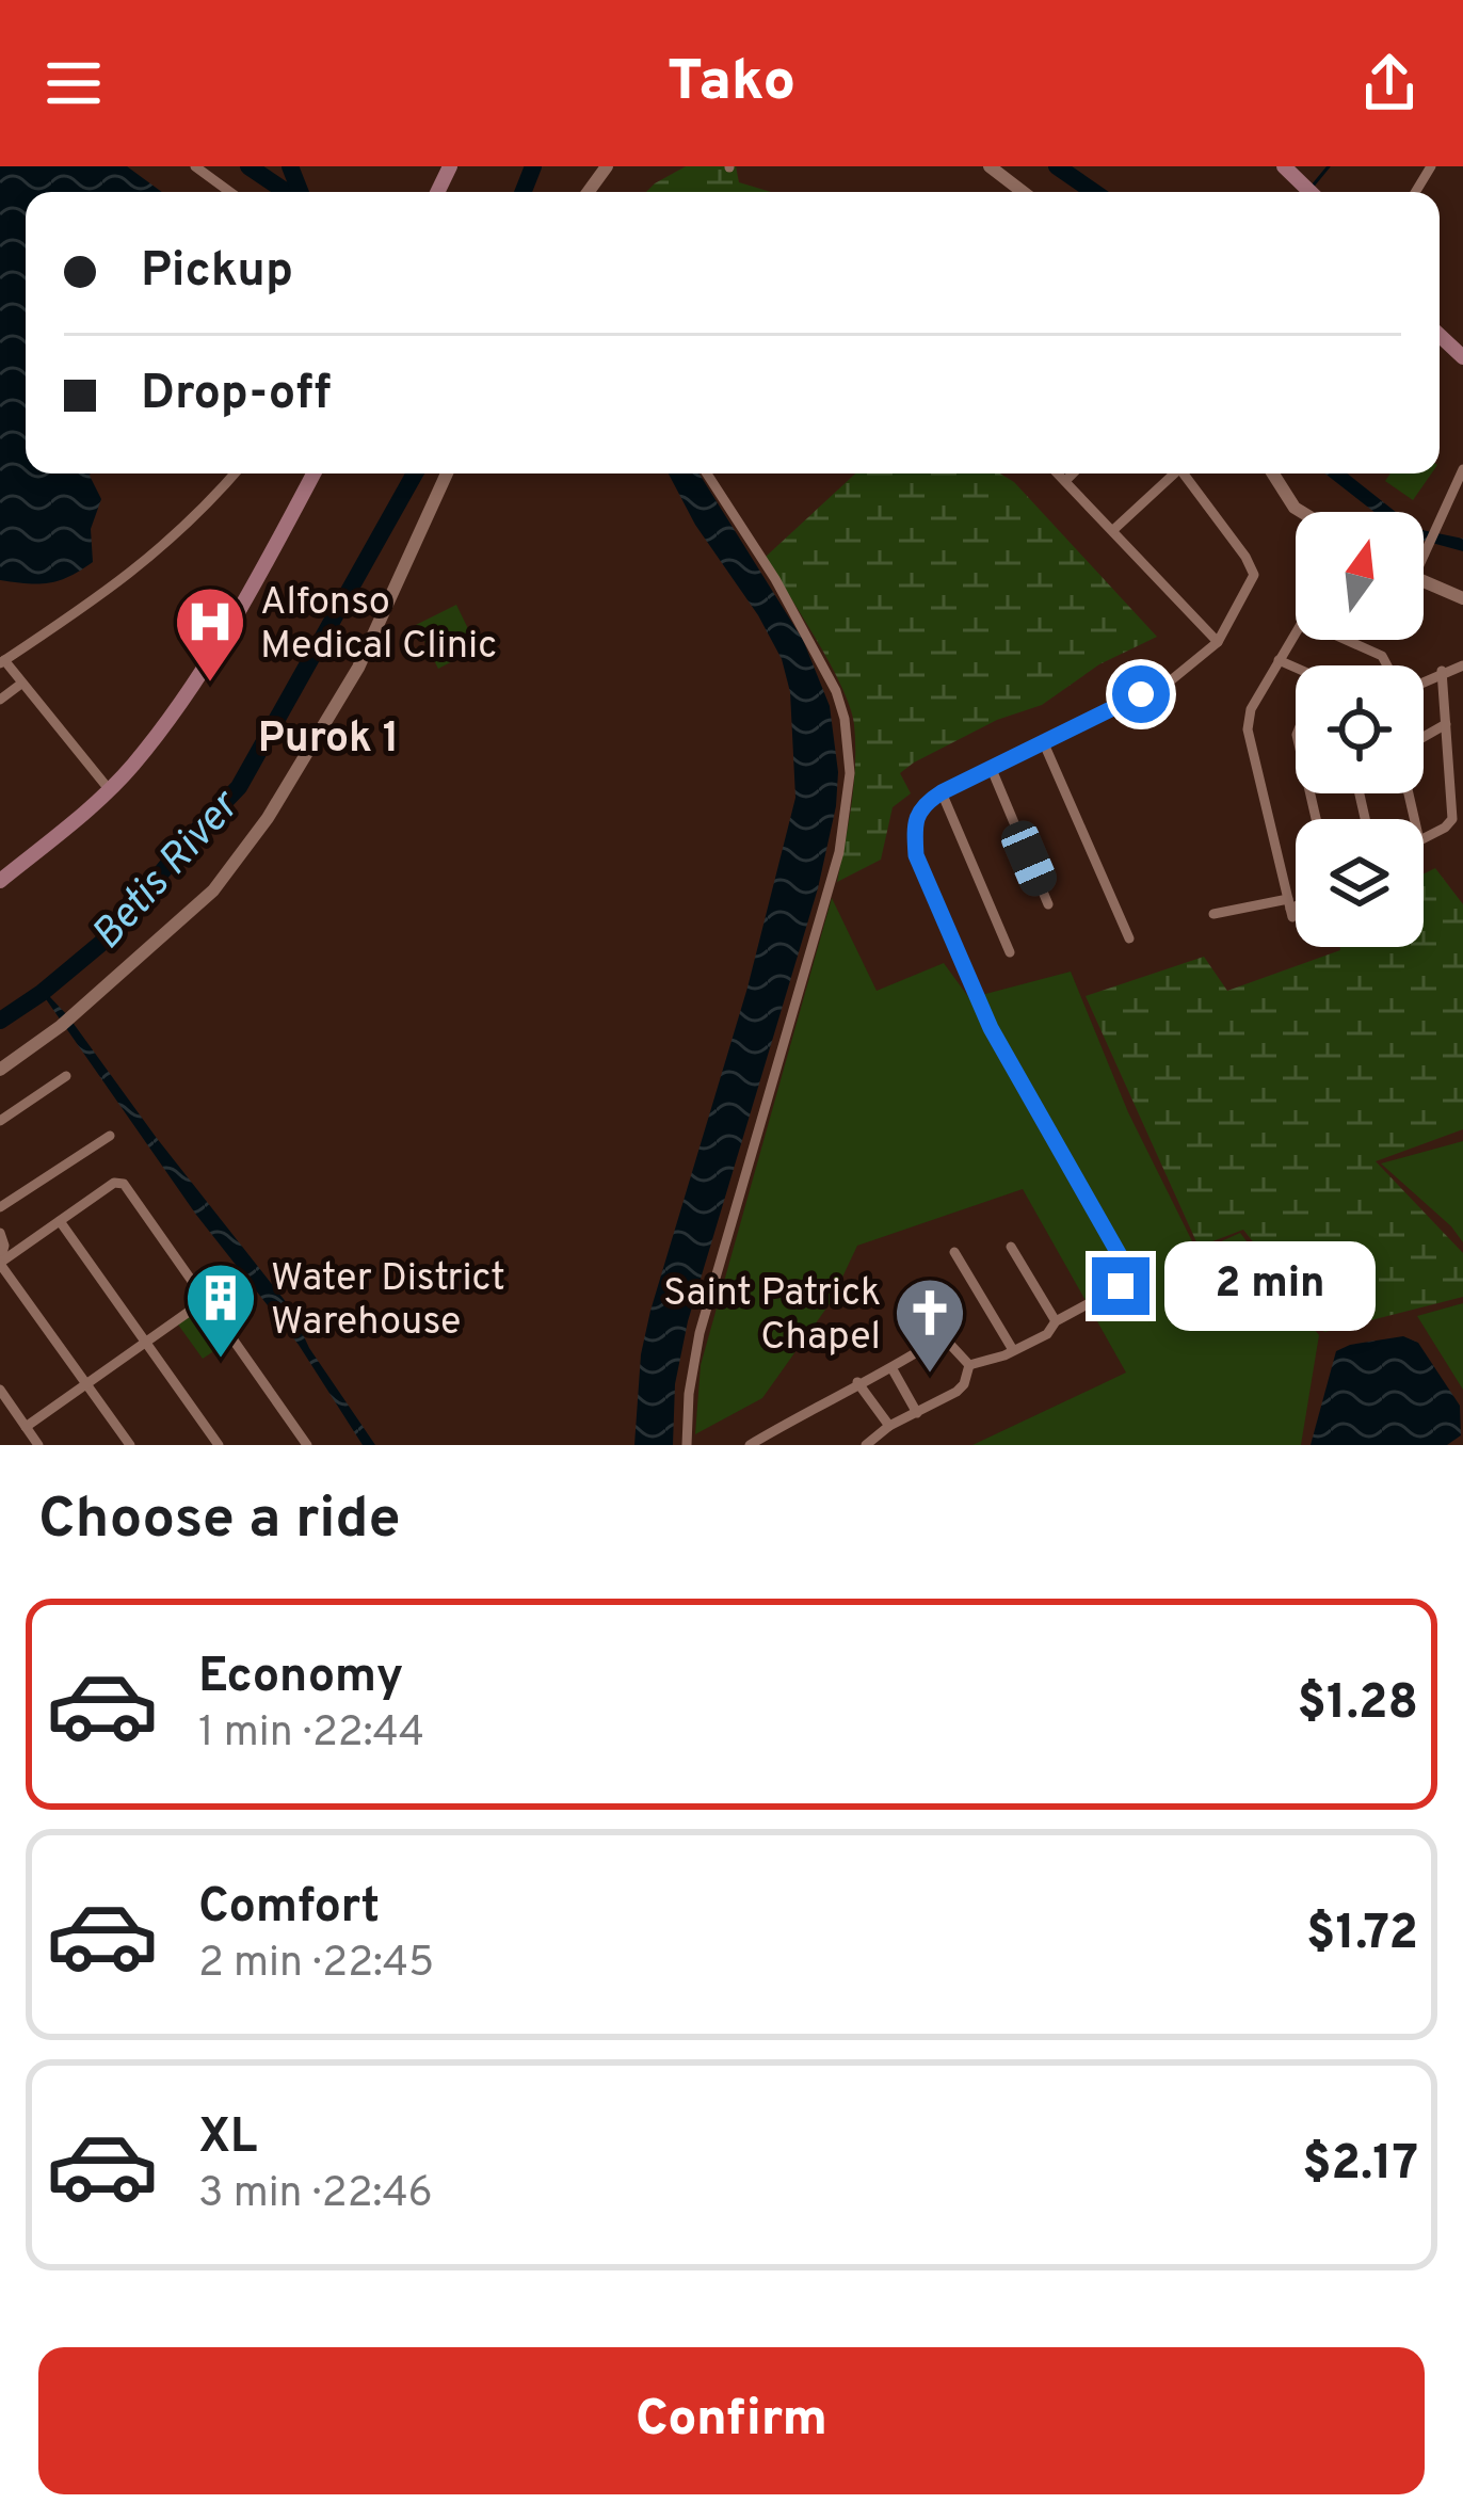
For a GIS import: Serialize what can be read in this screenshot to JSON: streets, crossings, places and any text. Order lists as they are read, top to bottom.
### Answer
{
  "districts": ["Purok 1"],
  "water": ["Betis River"],
  "places": {
    "hospital": ["Alfonso Medical Clinic"],
    "building": ["Water District Warehouse"],
    "church": ["Saint Patrick Chapel"]
  },
  "north": "top",
  "page": {
    "header": "Tako",
    "banner": ["Pickup", "Drop-off"],
    "bubble": "2 min",
    "heading": "Choose a ride",
    "list": [
      {
        "name": "Economy",
        "note": "1 min · 22:44",
        "value": "$1.28"
      },
      {
        "name": "Comfort",
        "note": "2 min · 22:45",
        "value": "$1.72"
      },
      {
        "name": "XL",
        "note": "3 min · 22:46",
        "value": "$2.17"
      }
    ],
    "buttons": "Confirm"
  }
}
